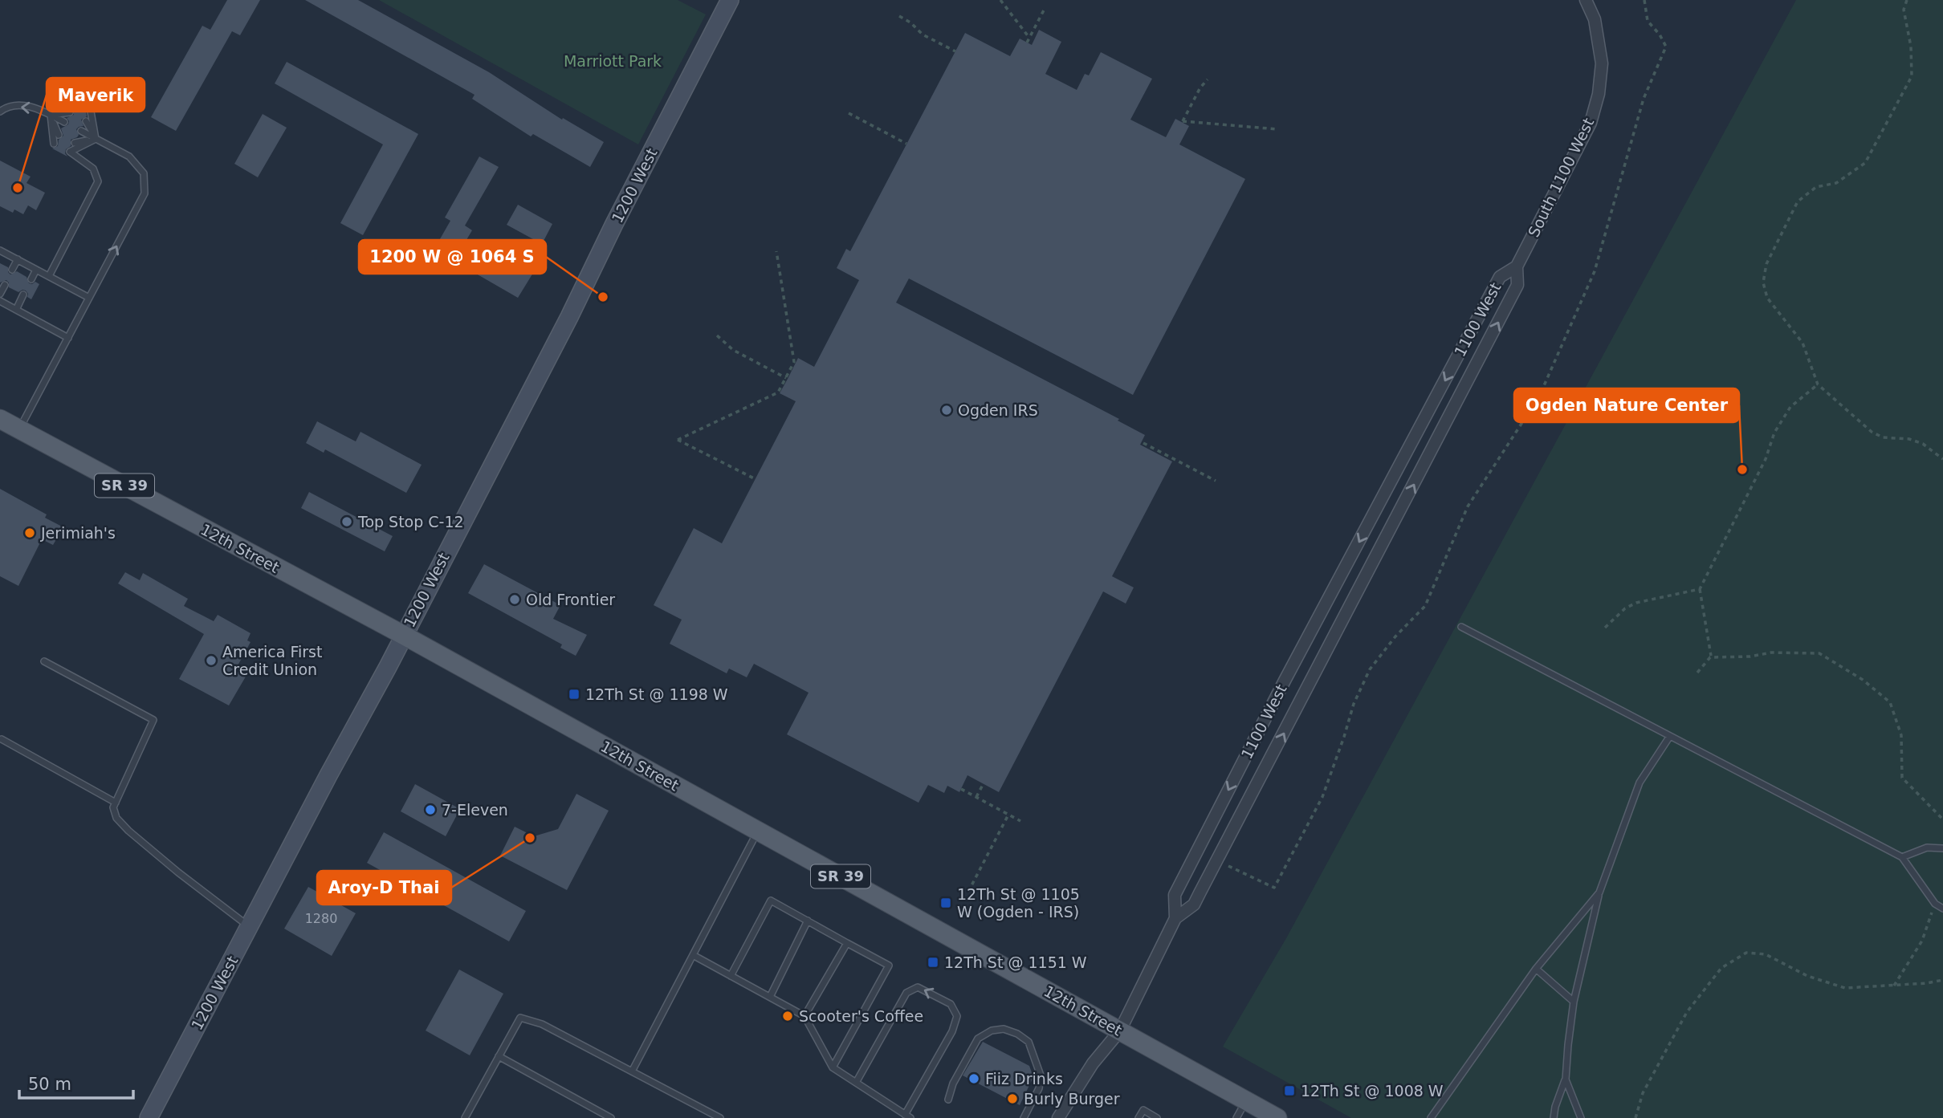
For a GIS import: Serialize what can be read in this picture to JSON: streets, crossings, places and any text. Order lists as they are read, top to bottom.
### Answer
{
  "streets": {
    "main road": ["SR 39", "12th Street"],
    "street": ["South 1100 West", "1200 West", "1100 West"]
  },
  "crossings": [
    ["South 1100 West", "1100 West"],
    ["1200 West", "12th Street"],
    ["1100 West", "12th Street"]
  ],
  "parks": ["Marriott Park"],
  "places": {
    "other": [
      "Maverik",
      "1200 W @ 1064 S",
      "Ogden IRS",
      "Ogden Nature Center",
      "Top Stop C-12",
      "Jerimiah's",
      "Old Frontier",
      "America First Credit Union",
      "7-Eleven",
      "Aroy-D Thai",
      "Scooter's Coffee",
      "Fiiz Drinks",
      "Burly Burger"
    ],
    "transit": [
      "12Th St @ 1198 W",
      "12Th St @ 1105 W (Ogden - IRS)",
      "12Th St @ 1151 W",
      "12Th St @ 1008 W"
    ]
  },
  "house_numbers": ["1280"],
  "scale_bar": "50 m"
}
